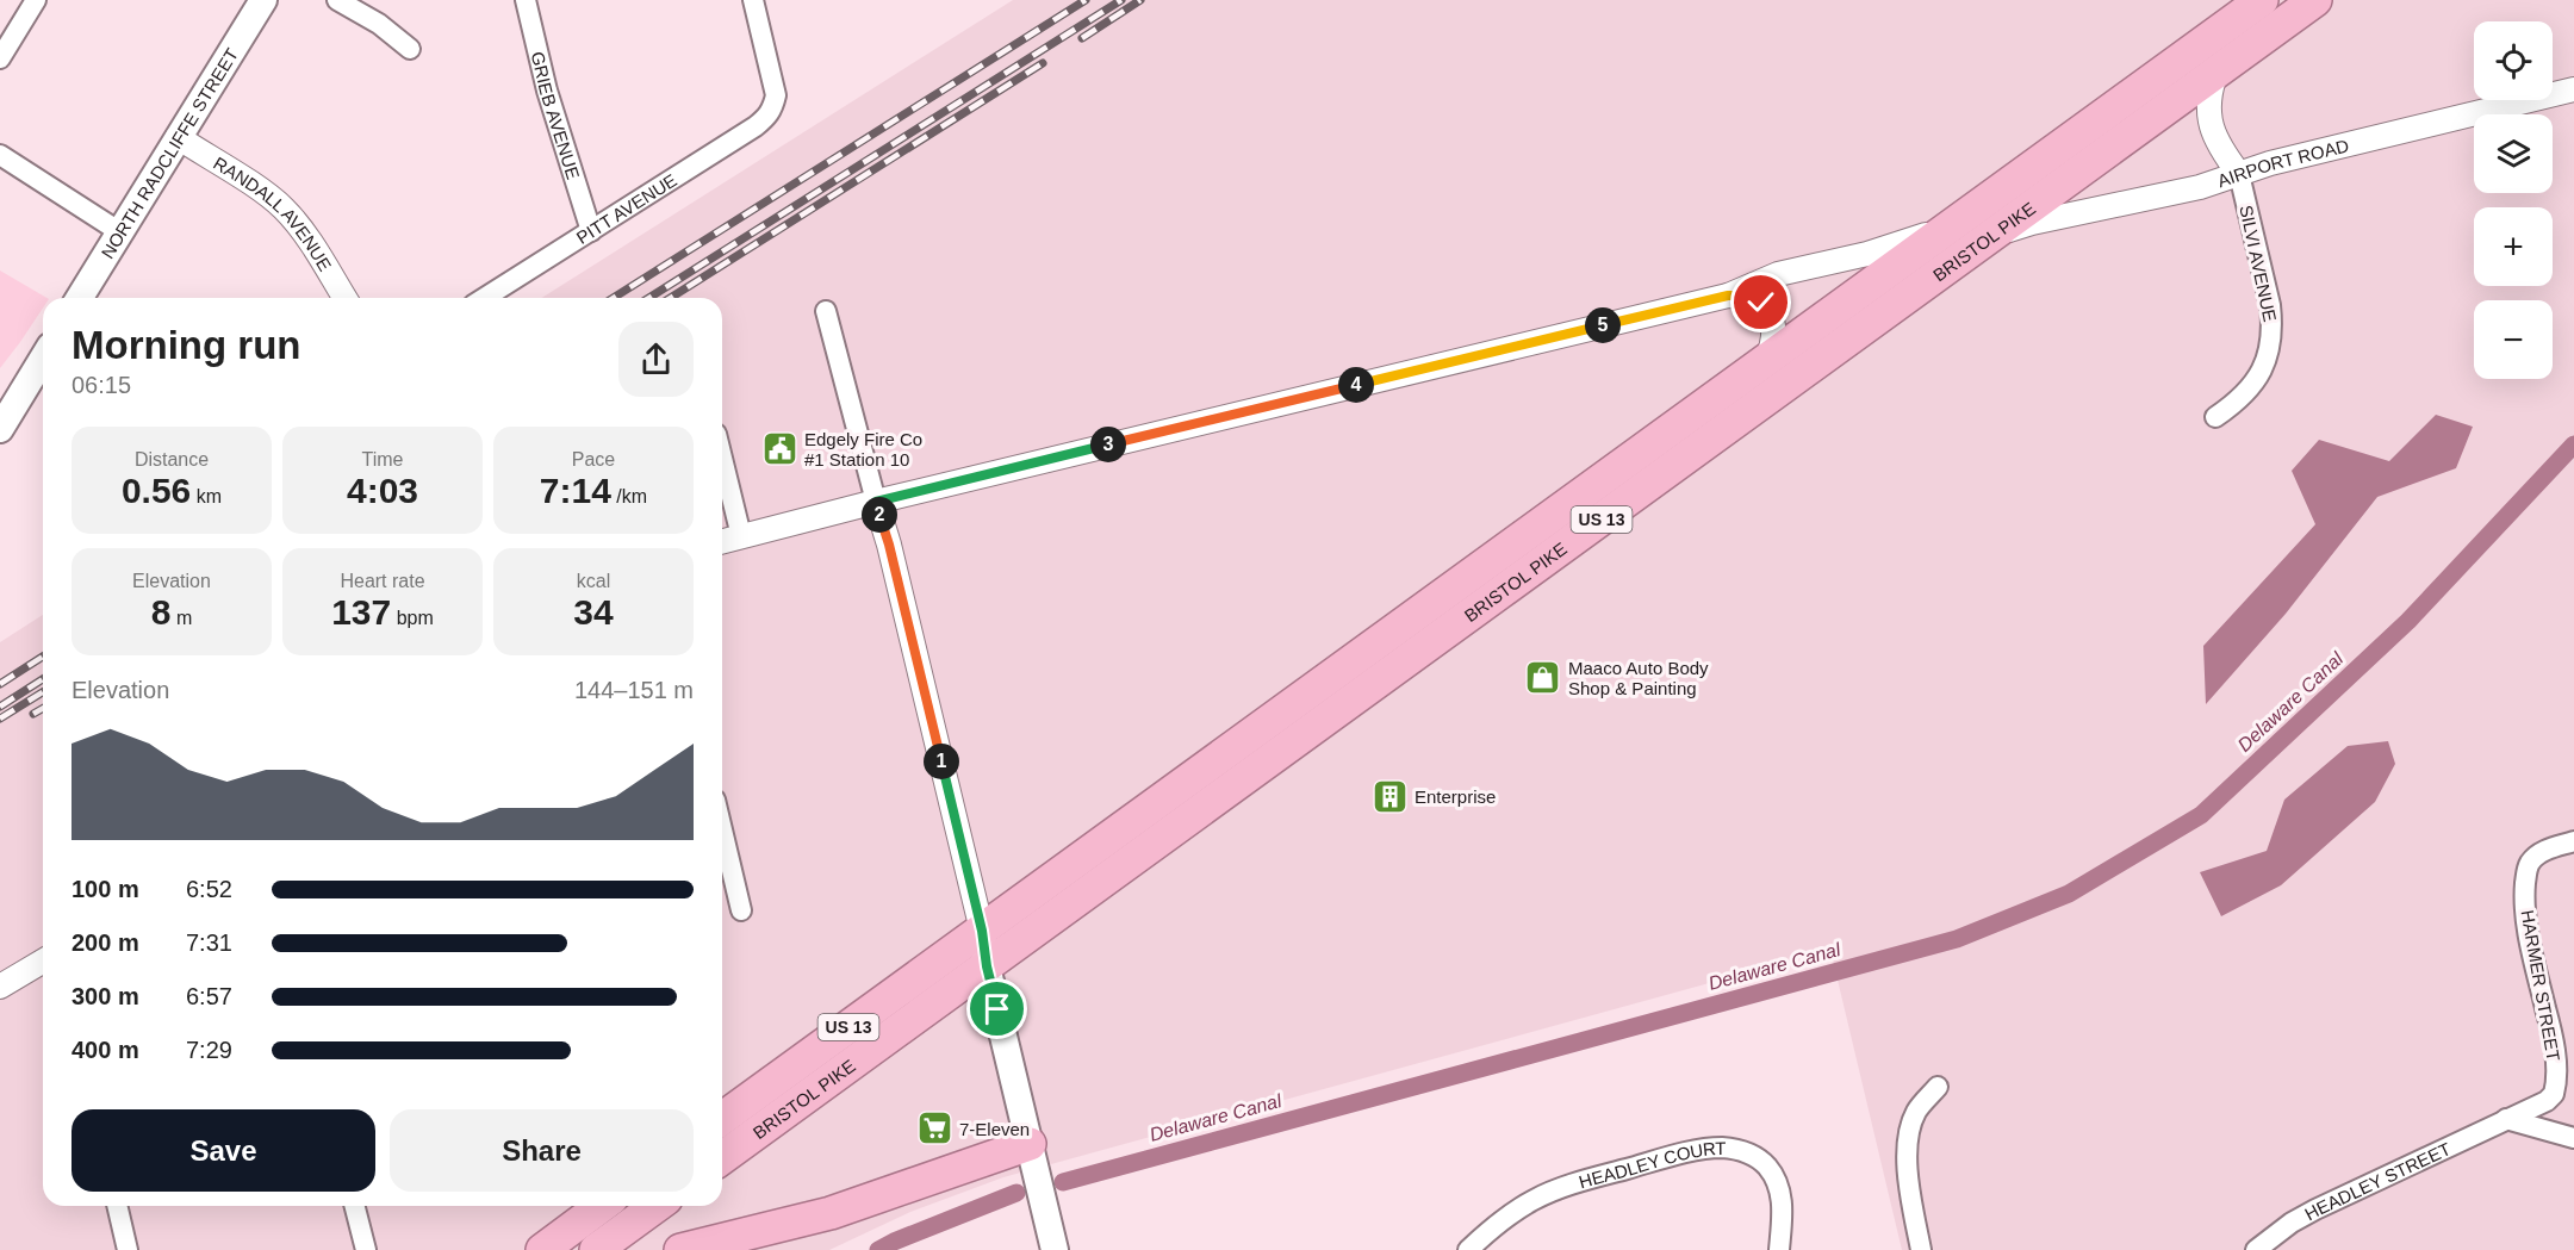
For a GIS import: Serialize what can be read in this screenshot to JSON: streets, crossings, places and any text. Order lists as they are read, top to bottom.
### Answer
{
  "streets": {
    "highway": ["BRISTOL PIKE", "US 13"],
    "main road": ["NORTH RADCLIFFE STREET"],
    "street": [
      "GRIEB AVENUE",
      "AIRPORT ROAD",
      "PITT AVENUE",
      "RANDALL AVENUE",
      "SILVI AVENUE",
      "HARMER STREET",
      "HEADLEY COURT",
      "HEADLEY STREET"
    ]
  },
  "crossings": [
    ["GRIEB AVENUE", "PITT AVENUE"],
    ["NORTH RADCLIFFE STREET", "RANDALL AVENUE"],
    ["AIRPORT ROAD", "BRISTOL PIKE"],
    ["AIRPORT ROAD", "SILVI AVENUE"],
    ["HARMER STREET", "HEADLEY STREET"]
  ],
  "water": ["Delaware Canal"],
  "places": {
    "public building": ["Edgely Fire Co #1 Station 10"],
    "shop": ["Maaco Auto Body Shop & Painting"],
    "building": ["Enterprise"],
    "supermarket": ["7-Eleven"]
  },
  "page": {
    "map_buttons": ["+", "−"],
    "heading": ["Morning run", "06:15"],
    "pins": [
      "5",
      "4",
      "3",
      "2",
      "1"
    ],
    "stats": [
      ["Distance", "0.56 km"],
      ["Time", "4:03"],
      ["Pace", "7:14 /km"],
      ["Elevation", "8 m"],
      ["Heart rate", "137 bpm"],
      ["kcal", "34"]
    ],
    "chart": ["Elevation", "144–151 m"],
    "list": [
      {
        "name": "100 m",
        "note": "6:52"
      },
      {
        "name": "200 m",
        "note": "7:31"
      },
      {
        "name": "300 m",
        "note": "6:57"
      },
      {
        "name": "400 m",
        "note": "7:29"
      }
    ],
    "buttons": ["Save", "Share"]
  }
}
